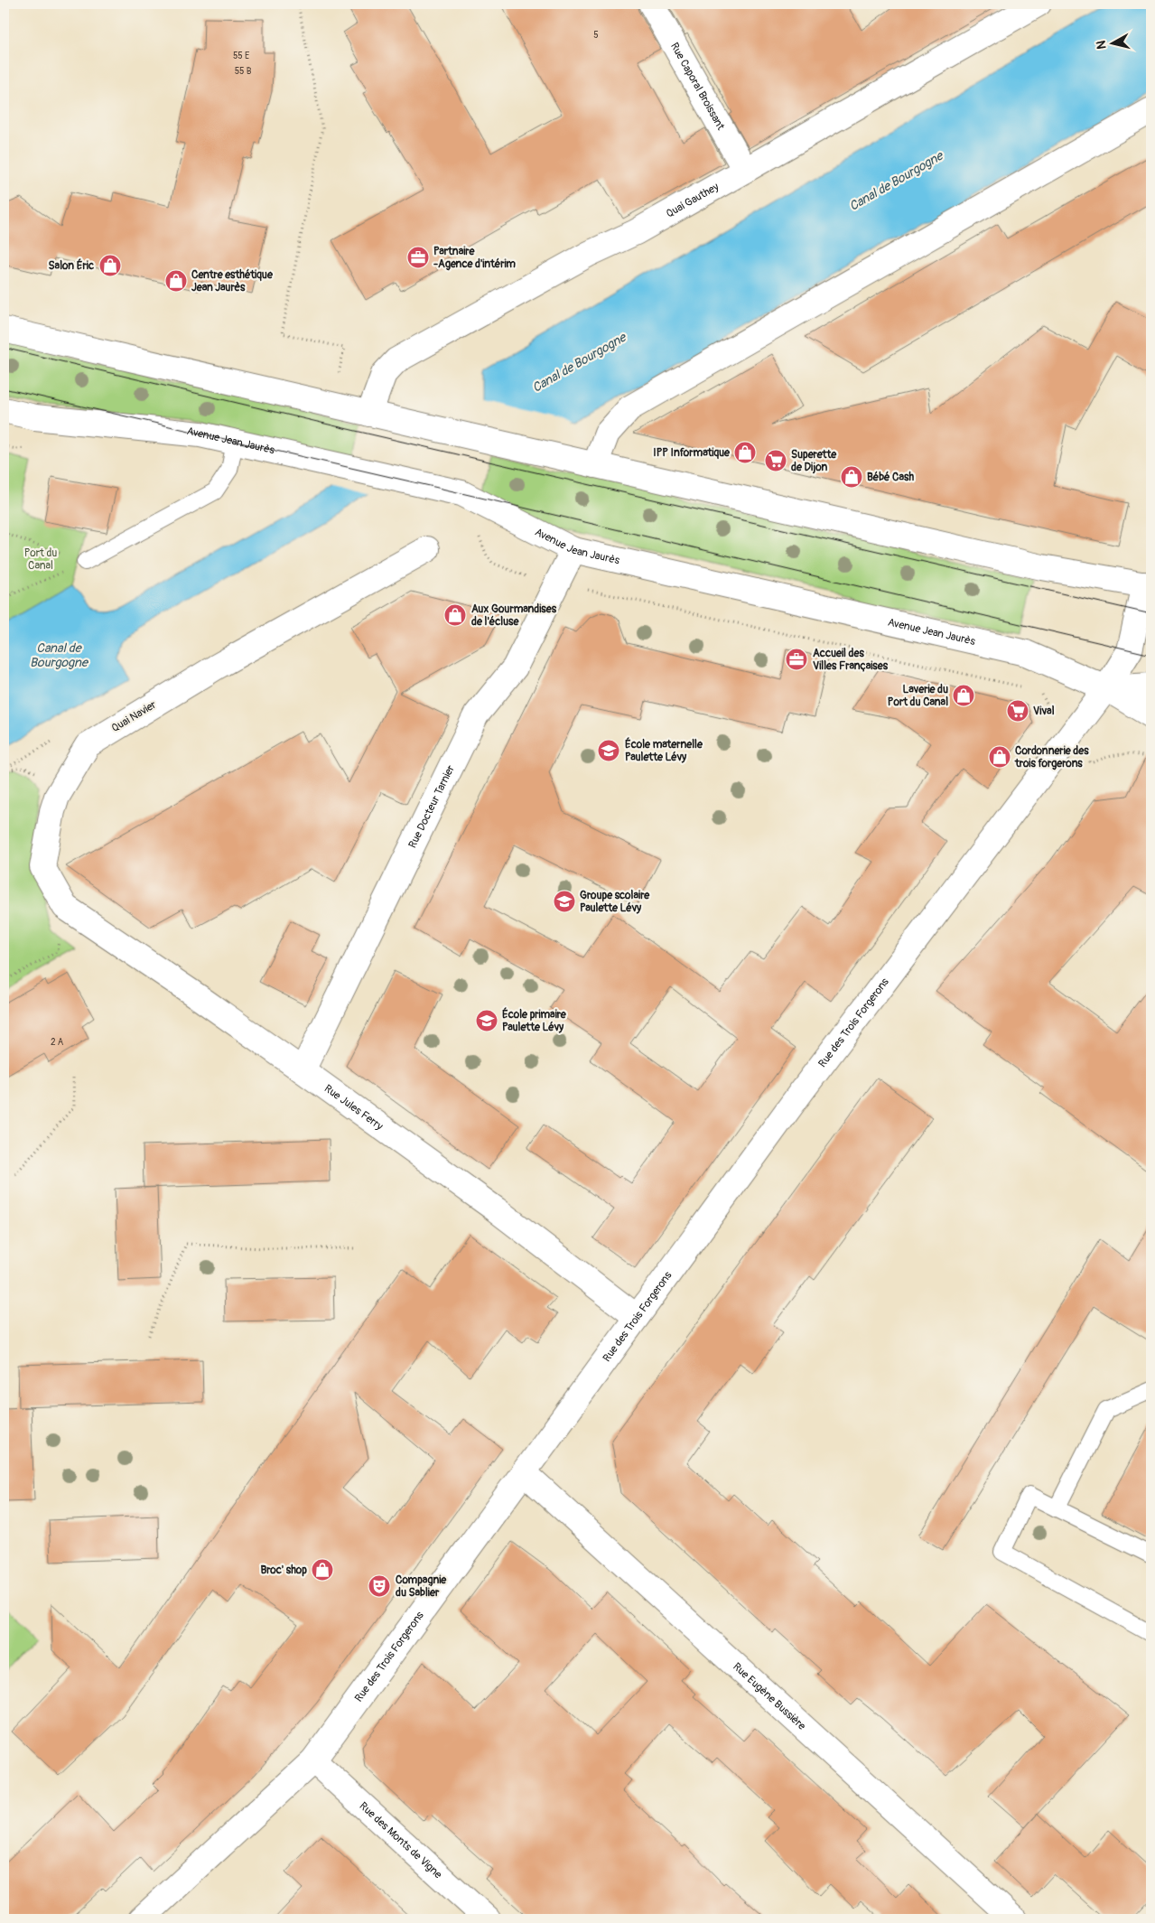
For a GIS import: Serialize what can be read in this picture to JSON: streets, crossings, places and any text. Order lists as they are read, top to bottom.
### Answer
{
  "streets": {
    "street": [
      "Rue Caporal Broissant",
      "Quai Gauthey",
      "Avenue Jean Jaurès",
      "Quai Navier",
      "Rue Docteur Tarnier",
      "Rue des Trois Forgerons",
      "Rue Jules Ferry",
      "Rue Eugène Bussière",
      "Rue des Monts de Vigne"
    ]
  },
  "crossings": [
    ["Rue Caporal Broissant", "Quai Gauthey"],
    ["Avenue Jean Jaurès", "Rue Docteur Tarnier"],
    ["Avenue Jean Jaurès", "Rue des Trois Forgerons"],
    ["Quai Navier", "Rue Jules Ferry"],
    ["Rue Docteur Tarnier", "Rue Jules Ferry"],
    ["Rue des Trois Forgerons", "Rue Jules Ferry"],
    ["Rue des Trois Forgerons", "Rue Eugène Bussière"],
    ["Rue des Trois Forgerons", "Rue des Monts de Vigne"]
  ],
  "water": ["Canal de Bourgogne"],
  "parks": ["Port du Canal"],
  "places": {
    "office": ["Partnaire -Agence d'intérim", "Accueil des Villes Françaises"],
    "shop": [
      "Salon Éric",
      "Centre esthétique Jean Jaurès",
      "IPP Informatique",
      "Bébé Cash",
      "Aux Gourmandises de l'écluse",
      "Laverie du Port du Canal",
      "Cordonnerie des trois forgerons",
      "Broc' shop"
    ],
    "supermarket": ["Superette de Dijon", "Vival"],
    "school or university": ["École maternelle Paulette Lévy", "Groupe scolaire Paulette Lévy", "École primaire Paulette Lévy"],
    "theatre": ["Compagnie du Sablier"]
  },
  "house_numbers": [
    "5",
    "55 E",
    "55 B",
    "2 A"
  ],
  "north": "left"
}
